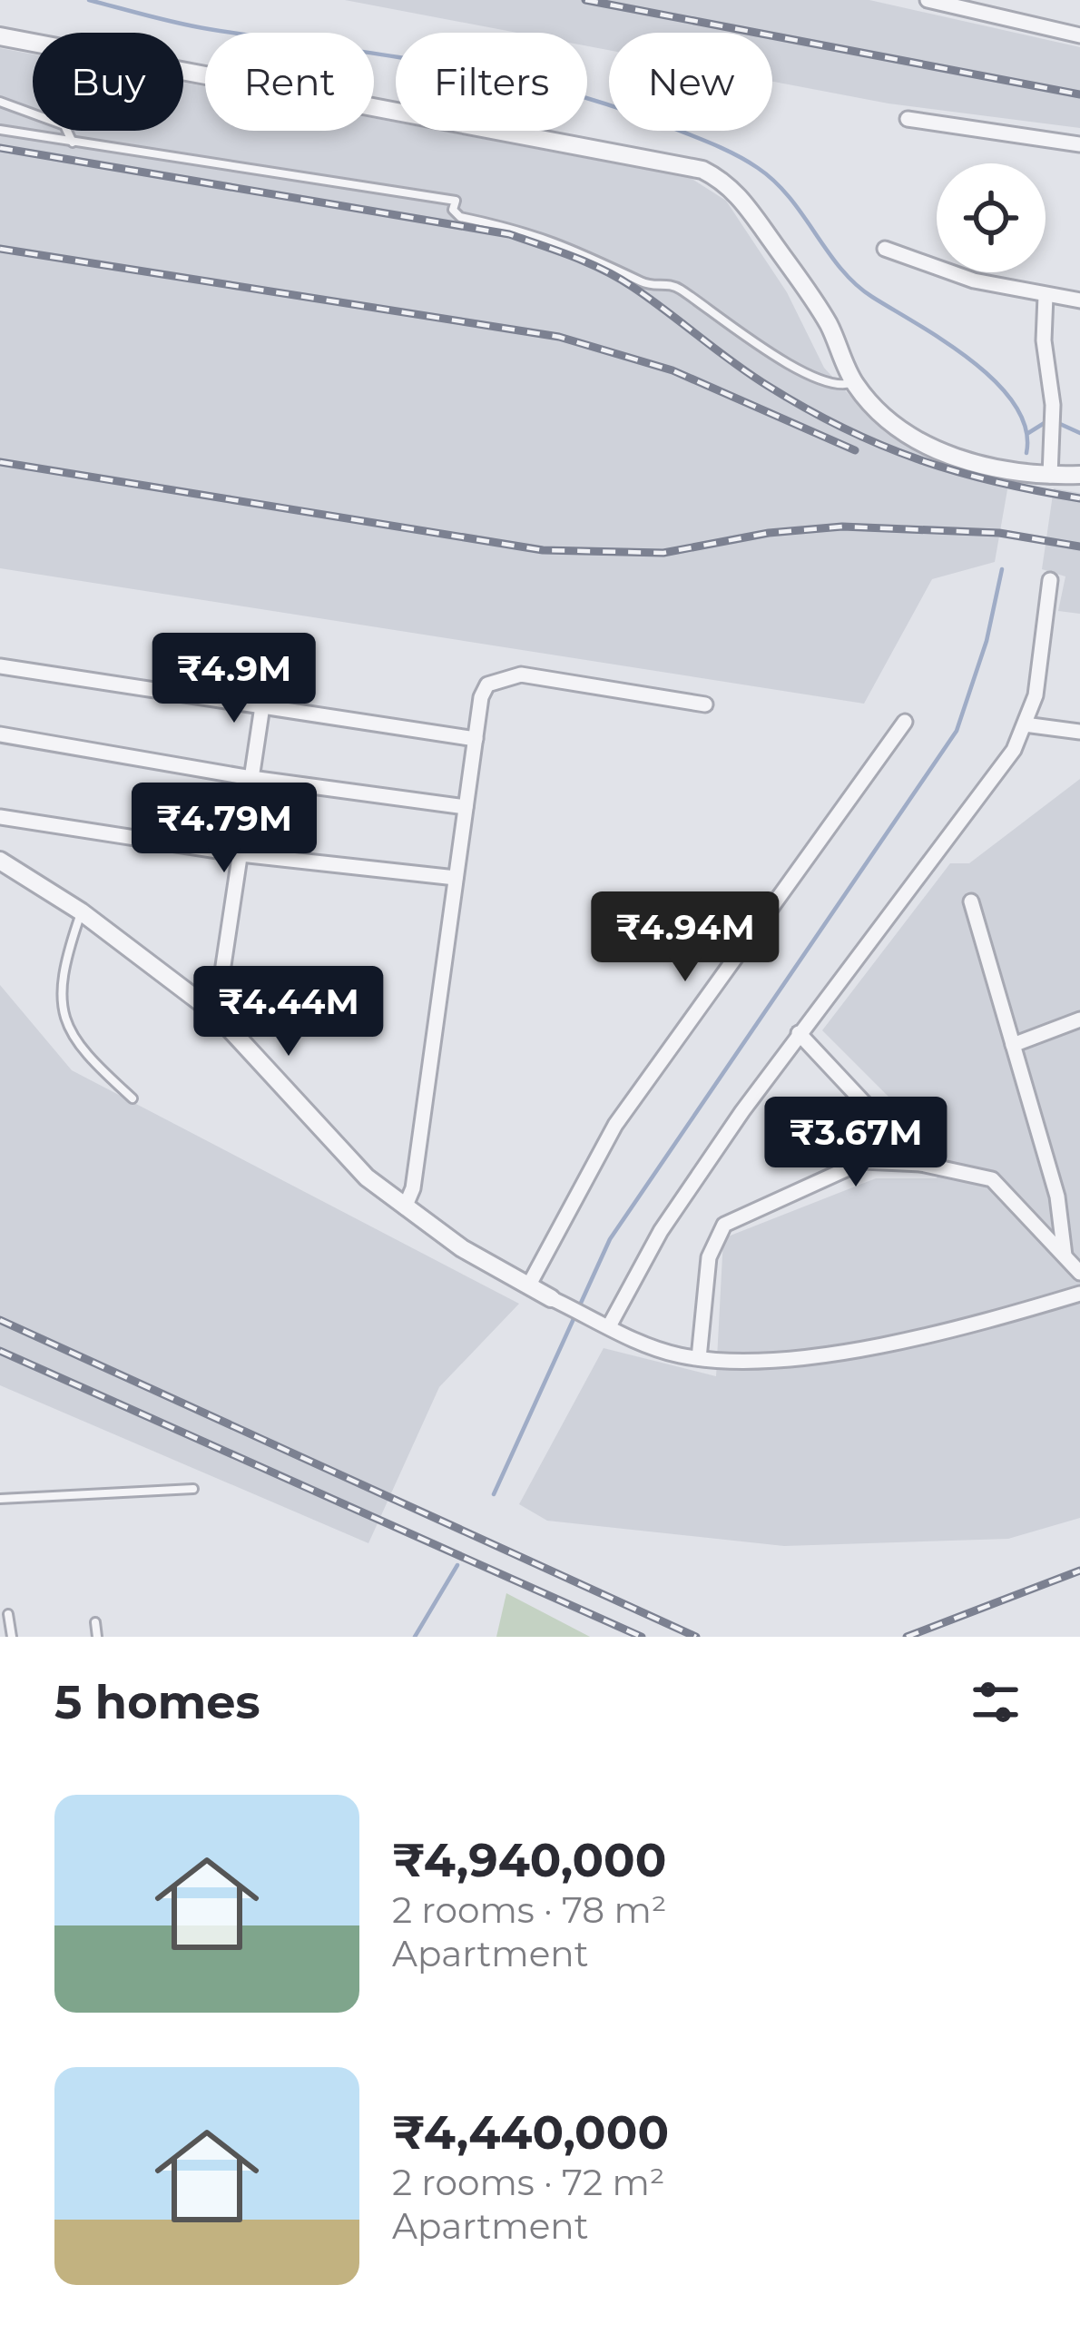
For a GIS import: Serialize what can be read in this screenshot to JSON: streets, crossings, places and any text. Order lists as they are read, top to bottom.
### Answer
{
  "page": {
    "chip": [
      "Buy",
      "Rent",
      "Filters",
      "New"
    ],
    "price": [
      "₹4.9M",
      "₹4.79M",
      "₹4.94M",
      "₹4.44M",
      "₹3.67M"
    ],
    "heading": "5 homes",
    "list": [
      {
        "name": "₹4,940,000",
        "note": "2 rooms · 78 m² · Apartment"
      },
      {
        "name": "₹4,440,000",
        "note": "2 rooms · 72 m² · Apartment"
      }
    ]
  }
}
